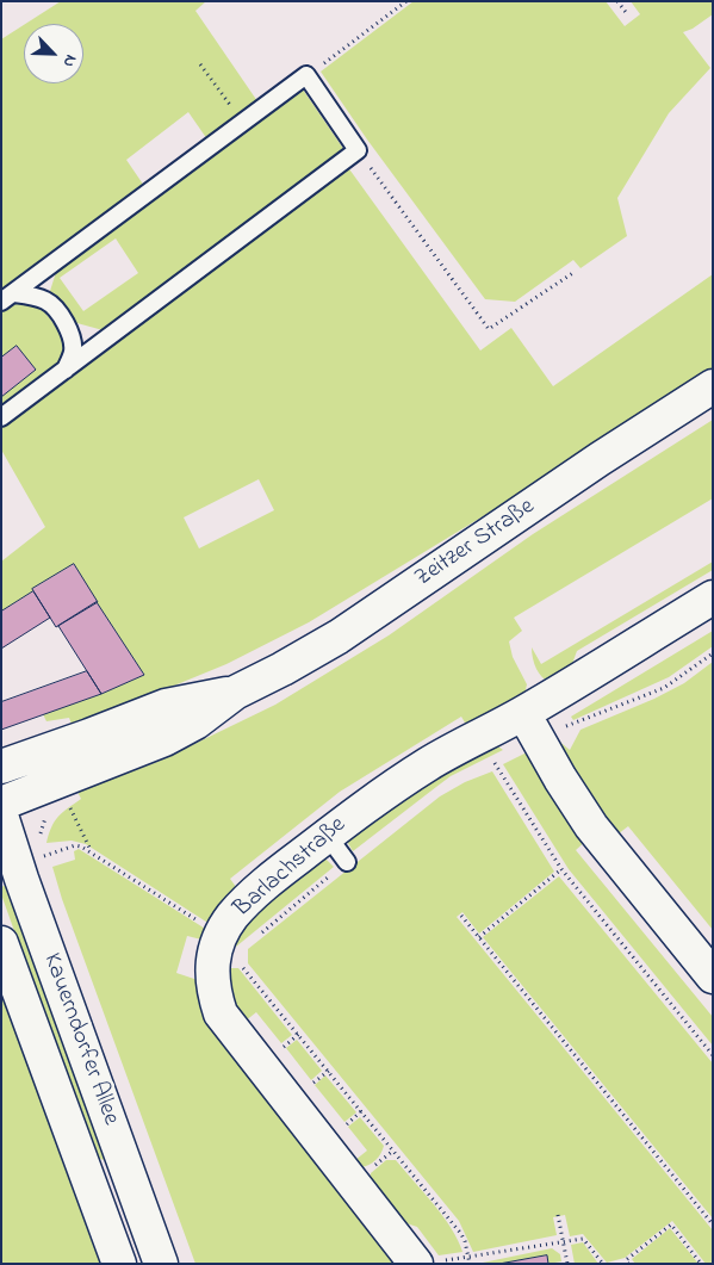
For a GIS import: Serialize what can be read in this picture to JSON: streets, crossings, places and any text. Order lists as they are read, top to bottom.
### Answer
{
  "streets": {
    "main road": ["Zeitzer Straße", "Barlachstraße", "Kauerndorfer Allee"]
  },
  "north": "bottom right"
}
